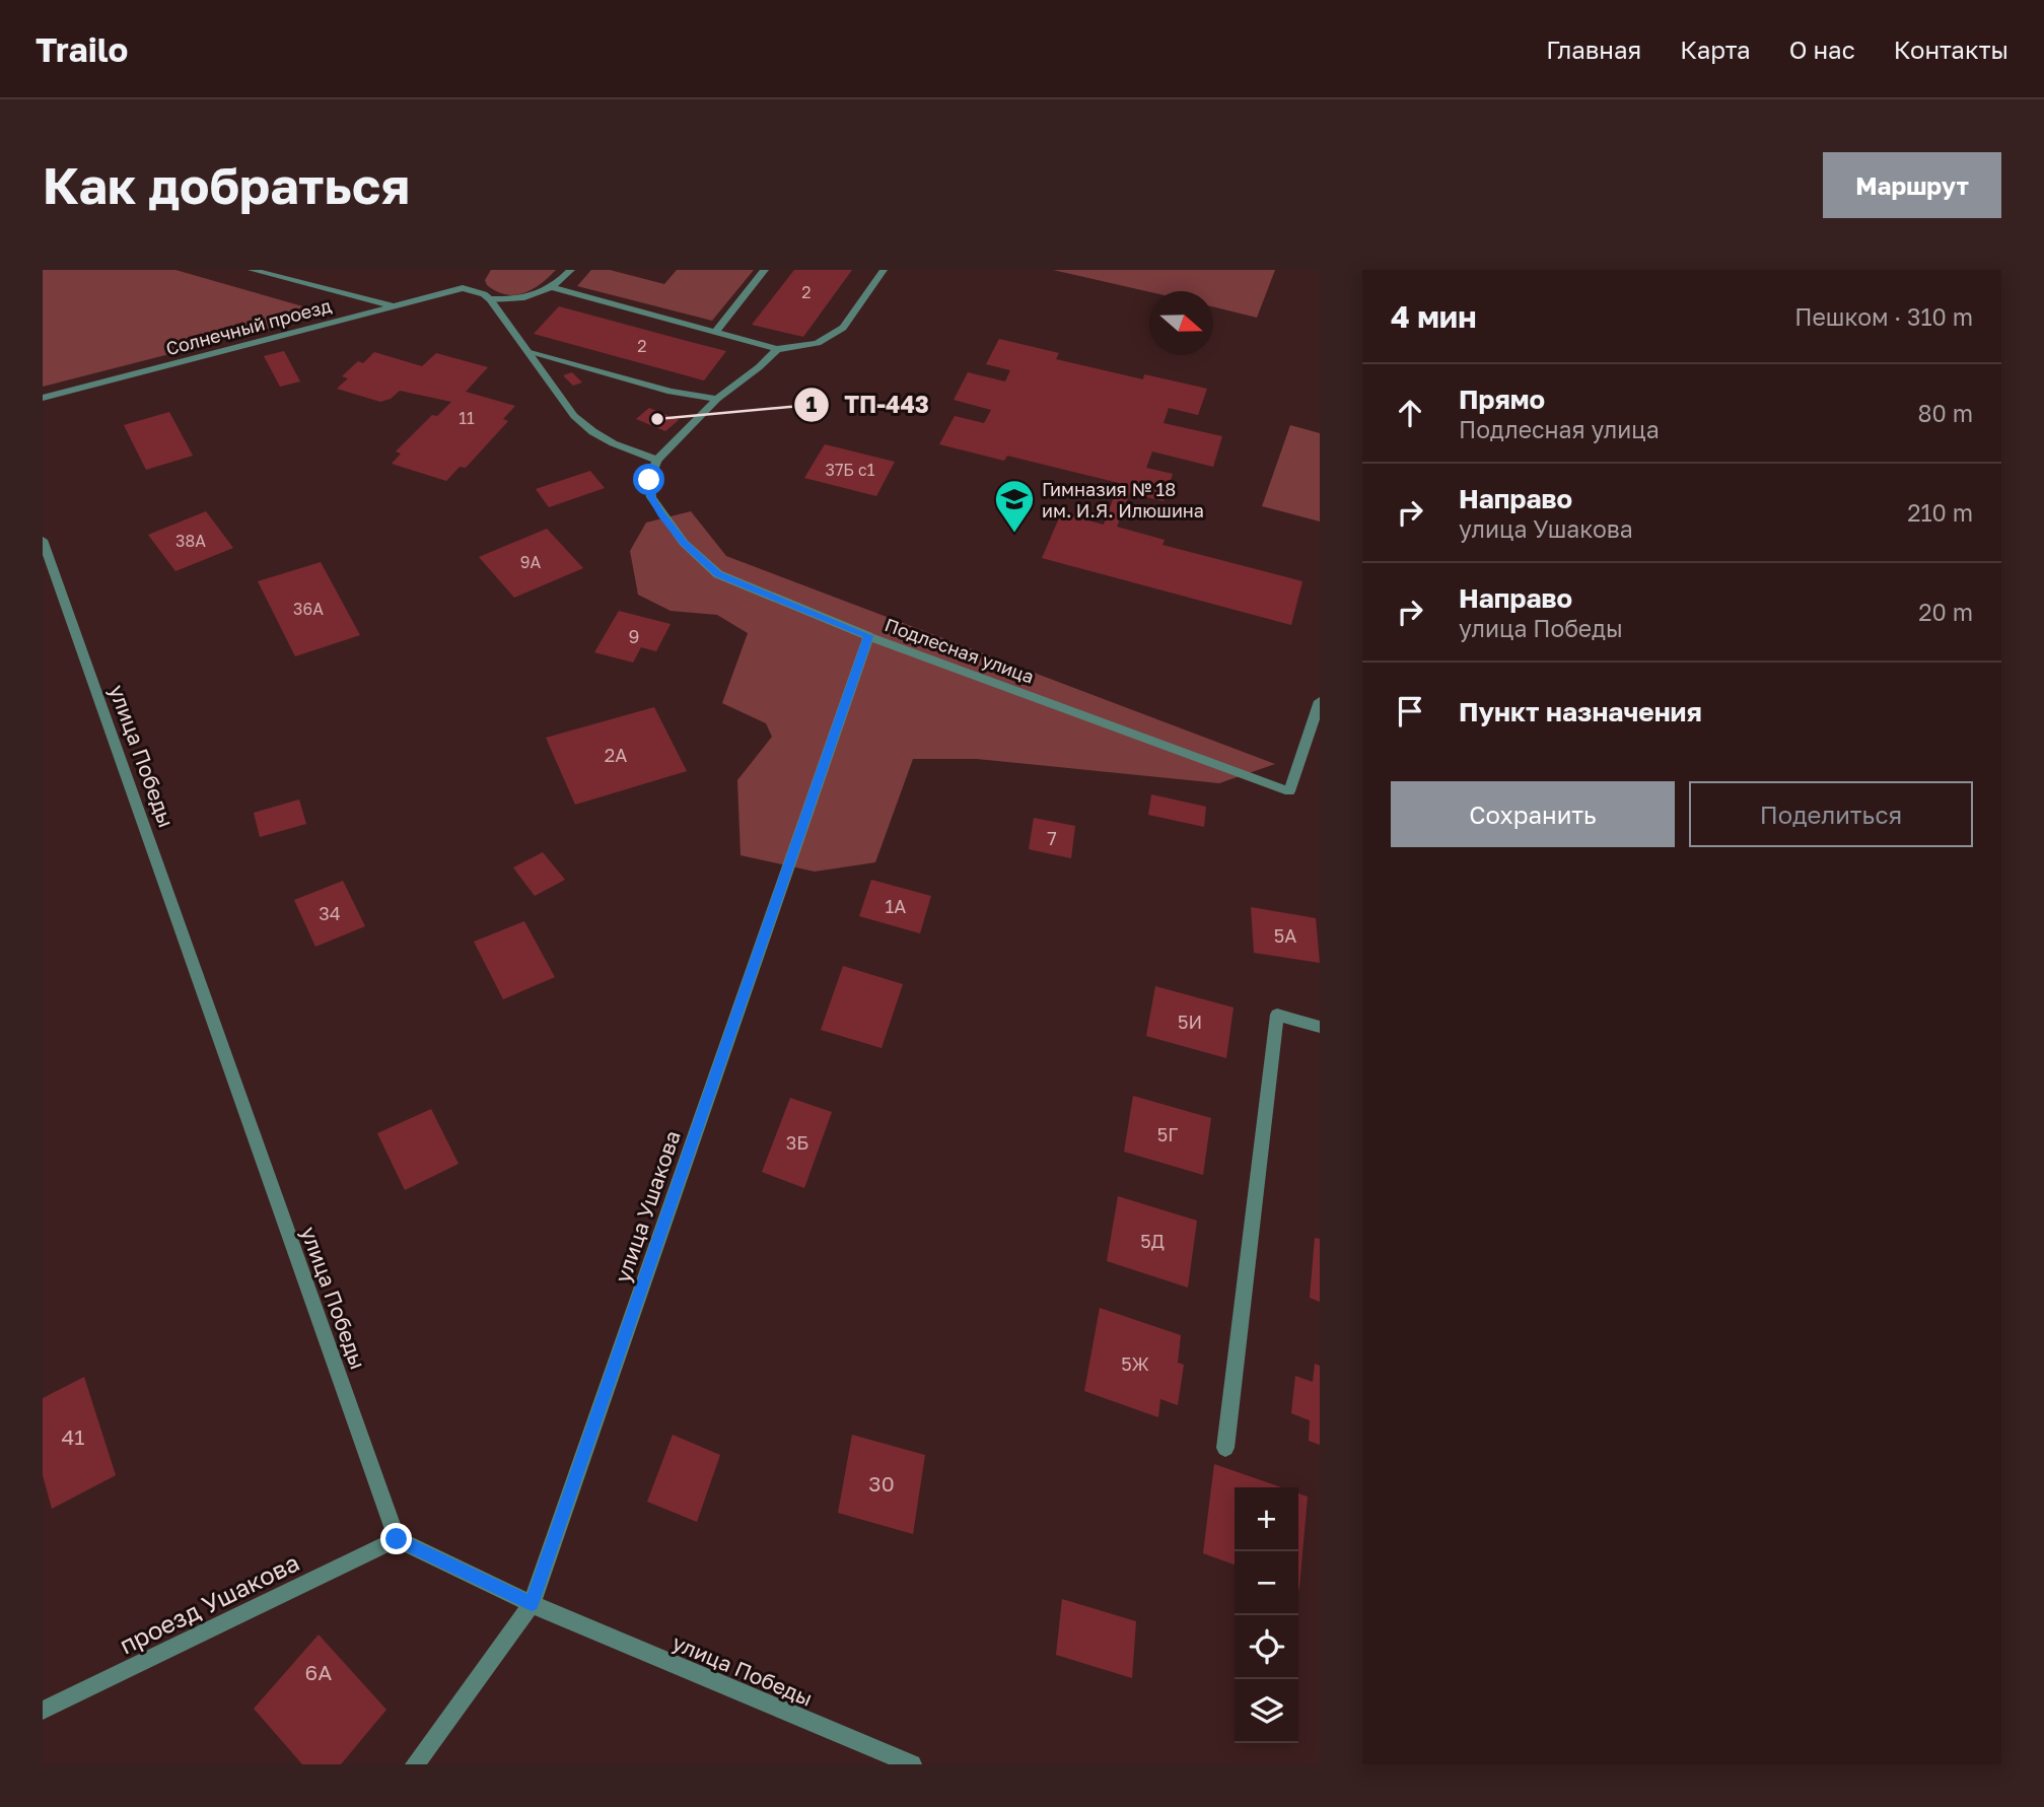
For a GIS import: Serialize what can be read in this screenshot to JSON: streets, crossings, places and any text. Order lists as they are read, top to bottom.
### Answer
{
  "streets": {
    "street": [
      "Солнечный проезд",
      "Подлесная улица",
      "улица Победы",
      "улица Ушакова",
      "проезд Ушакова"
    ]
  },
  "crossings": [
    ["Подлесная улица", "улица Ушакова"],
    ["улица Победы", "улица Ушакова"],
    ["улица Победы", "проезд Ушакова"]
  ],
  "places": {
    "other": ["ТП-443"],
    "school or university": ["Гимназия № 18 им. И.Я. Илюшина"]
  },
  "house_numbers": [
    "2",
    "2",
    "11",
    "37Б с1",
    "38А",
    "9А",
    "36А",
    "9",
    "2А",
    "7",
    "1А",
    "34",
    "5А",
    "5И",
    "5Г",
    "3Б",
    "5Д",
    "5Ж",
    "41",
    "30",
    "6А"
  ],
  "north": "right",
  "page": {
    "header": "Trailo",
    "nav": [
      "Главная",
      "Карта",
      "О нас",
      "Контакты"
    ],
    "buttons": [
      "Маршрут",
      ["Сохранить", "Поделиться"]
    ],
    "title": "Как добраться",
    "heading": ["4 мин", "Пешком · 310 m"],
    "list": [
      ["Прямо", "Подлесная улица", "80 m"],
      ["Направо", "улица Ушакова", "210 m"],
      ["Направо", "улица Победы", "20 m"],
      "Пункт назначения"
    ],
    "map_buttons": ["+", "−"]
  }
}
